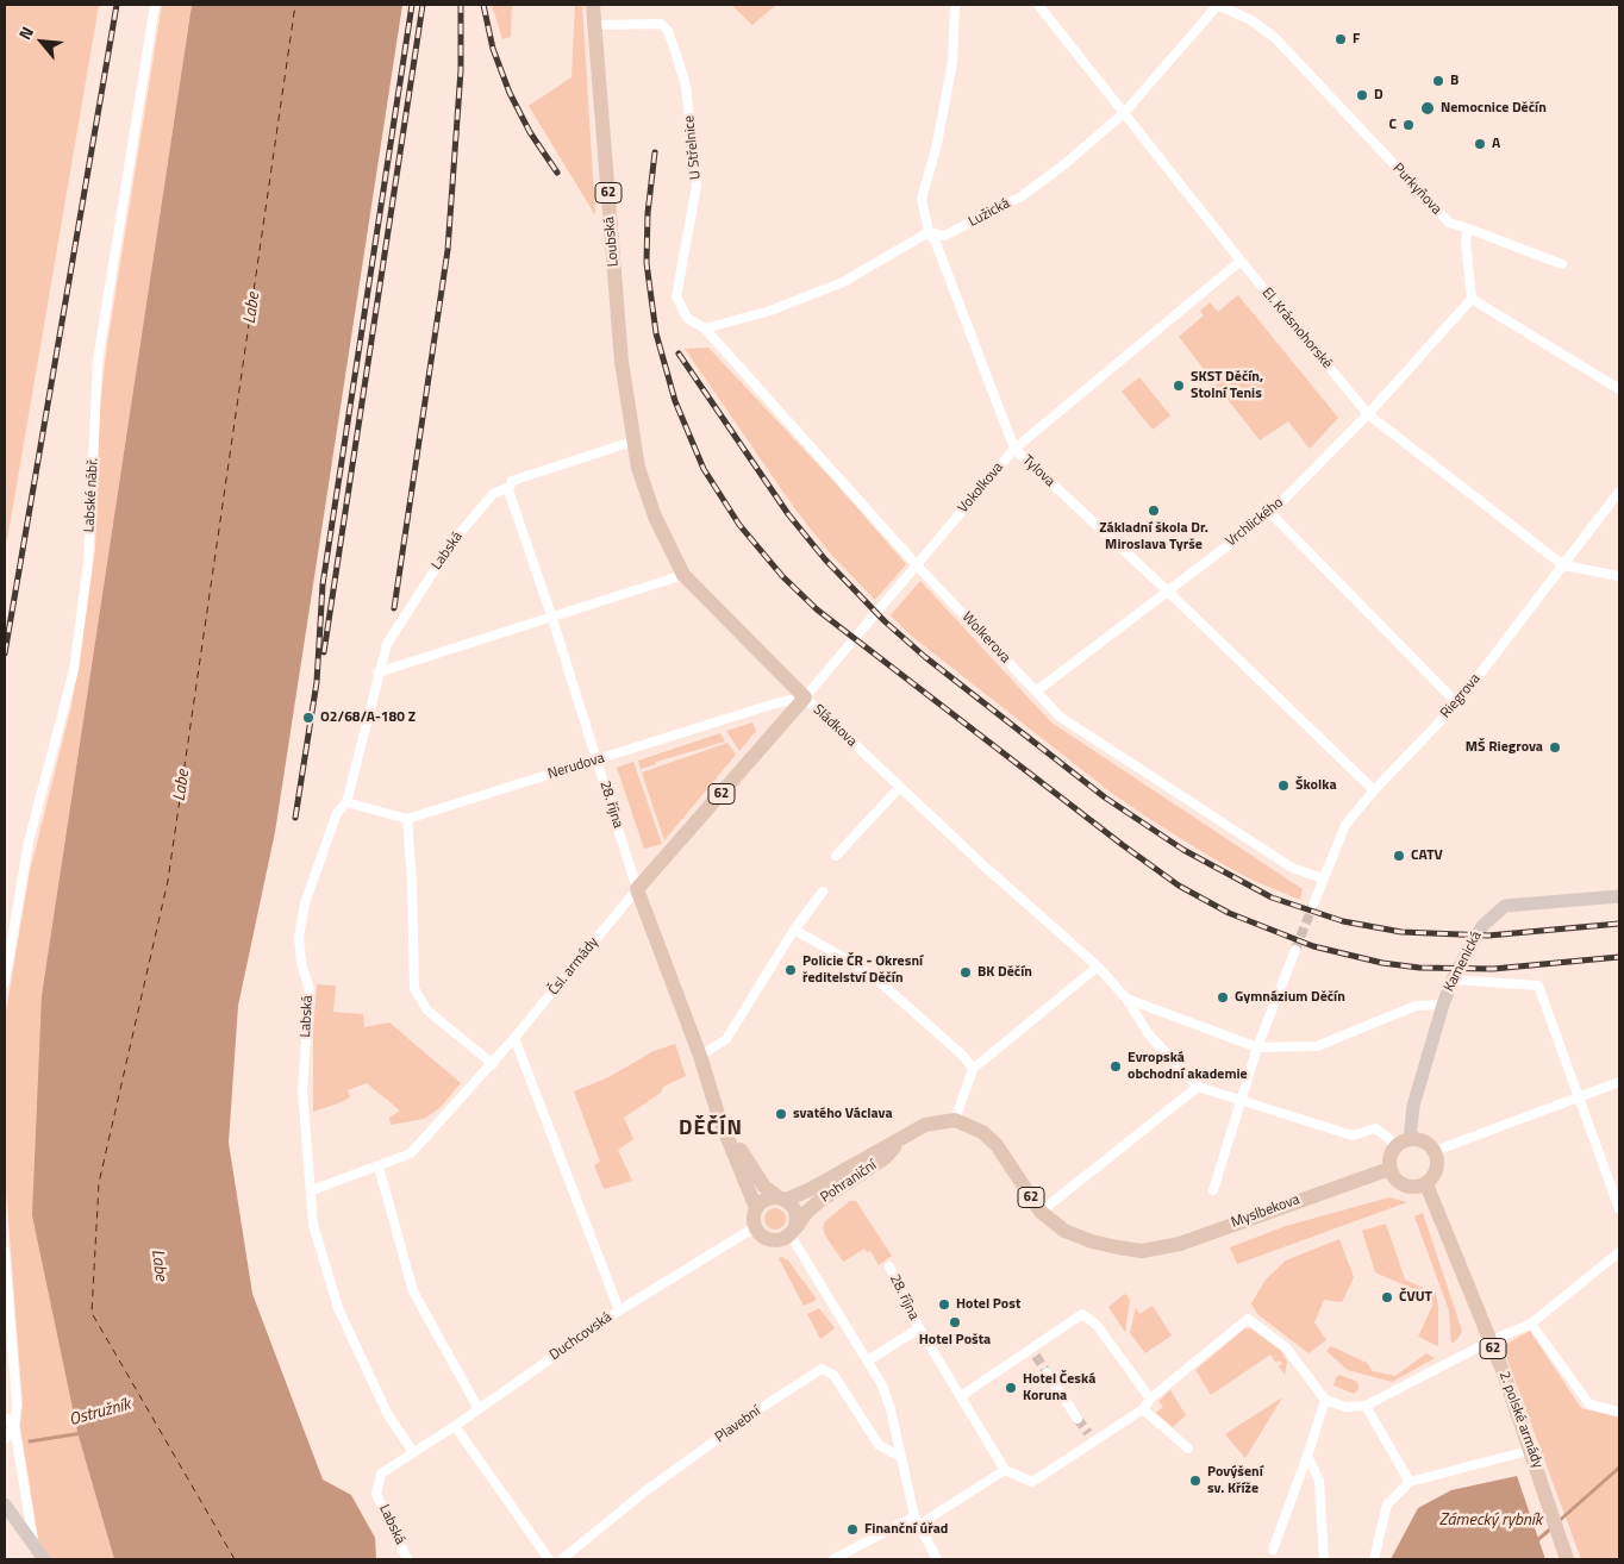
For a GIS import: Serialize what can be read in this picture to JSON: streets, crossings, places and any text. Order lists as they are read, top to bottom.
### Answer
{
  "streets": {
    "main road": [
      "62",
      "Loubská",
      "Sládkova",
      "28. října",
      "Čsl. armády",
      "Pohraniční",
      "Myslbekova",
      "2. polské armády"
    ],
    "street": [
      "U Střelnice",
      "Purkyňova",
      "Lužická",
      "El. Krásnohorské",
      "Tylova",
      "Vokolkova",
      "Labské nábř.",
      "Vrchlického",
      "Labská",
      "Wolkerova",
      "Riegrova",
      "Nerudova",
      "Kamenická",
      "Duchcovská",
      "Plavební"
    ]
  },
  "crossings": [
    ["U Střelnice", "Lužická"],
    ["U Střelnice", "Loubská"],
    ["U Střelnice", "Wolkerova"],
    ["Purkyňova", "Lužická"],
    ["62", "Pohraniční"],
    ["62", "Myslbekova"],
    ["Lužická", "El. Krásnohorské"],
    ["Lužická", "Tylova"],
    ["Lužická", "Wolkerova"],
    ["Loubská", "Labská"],
    ["Loubská", "Sládkova"],
    ["El. Krásnohorské", "Vokolkova"],
    ["El. Krásnohorské", "Vrchlického"],
    ["El. Krásnohorské", "Riegrova"],
    ["Tylova", "Vokolkova"],
    ["Tylova", "Vrchlického"],
    ["Tylova", "Riegrova"],
    ["Vokolkova", "Wolkerova"],
    ["Vokolkova", "Sládkova"],
    ["Vokolkova", "Nerudova"],
    ["Vokolkova", "Čsl. armády"],
    ["Vrchlického", "Wolkerova"],
    ["Labská", "Sládkova"],
    ["Labská", "28. října"],
    ["Labská", "Čsl. armády"],
    ["Labská", "Duchcovská"],
    ["Wolkerova", "Riegrova"],
    ["Sládkova", "Nerudova"],
    ["Sládkova", "Čsl. armády"],
    ["Nerudova", "28. října"],
    ["Nerudova", "Čsl. armády"],
    ["28. října", "Čsl. armády"],
    ["28. října", "Pohraniční"],
    ["28. října", "Duchcovská"],
    ["Kamenická", "Myslbekova"],
    ["Kamenická", "2. polské armády"],
    ["Pohraniční", "Duchcovská"],
    ["Myslbekova", "2. polské armády"]
  ],
  "districts": ["DĚČÍN"],
  "water": ["Labe", "Ostružník", "Zámecký rybník"],
  "places": [
    "F",
    "B",
    "D",
    "Nemocnice Děčín",
    "C",
    "A",
    "SKST Děčín, Stolní Tenis",
    "Základní škola Dr. Miroslava Tyrše",
    "O2/68/A-180 Z",
    "MŠ Riegrova",
    "Školka",
    "CATV",
    "Policie ČR - Okresní ředitelství Děčín",
    "BK Děčín",
    "Gymnázium Děčín",
    "Evropská obchodní akademie",
    "svatého Václava",
    "ČVUT",
    "Hotel Post",
    "Hotel Pošta",
    "Hotel Česká Koruna",
    "Povýšení sv. Kříže",
    "Finanční úřad"
  ],
  "north": "top left"
}
